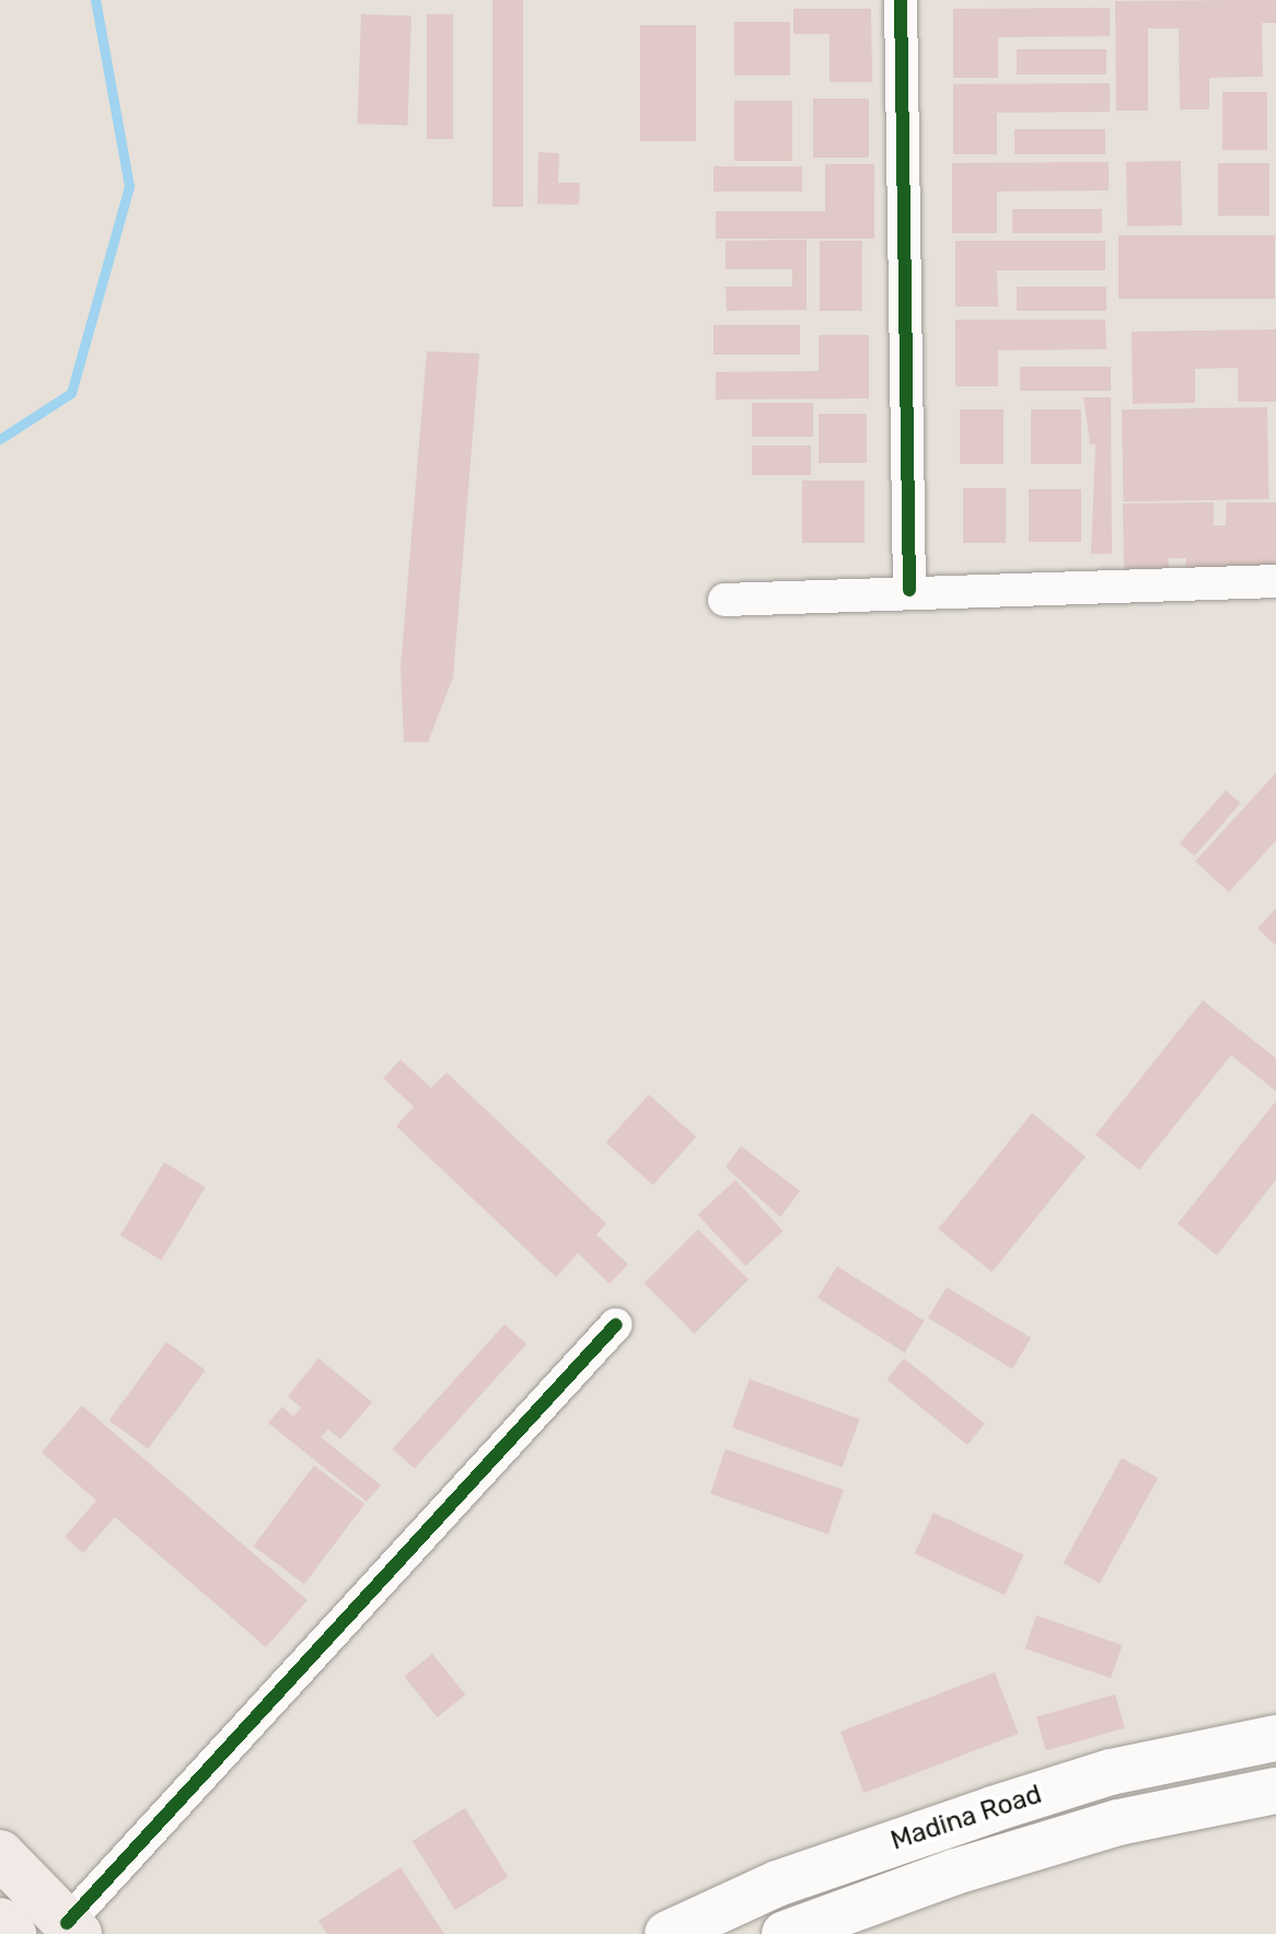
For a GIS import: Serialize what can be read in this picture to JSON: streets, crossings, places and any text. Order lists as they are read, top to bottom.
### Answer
{
  "streets": {
    "main road": ["Madina Road"]
  }
}
